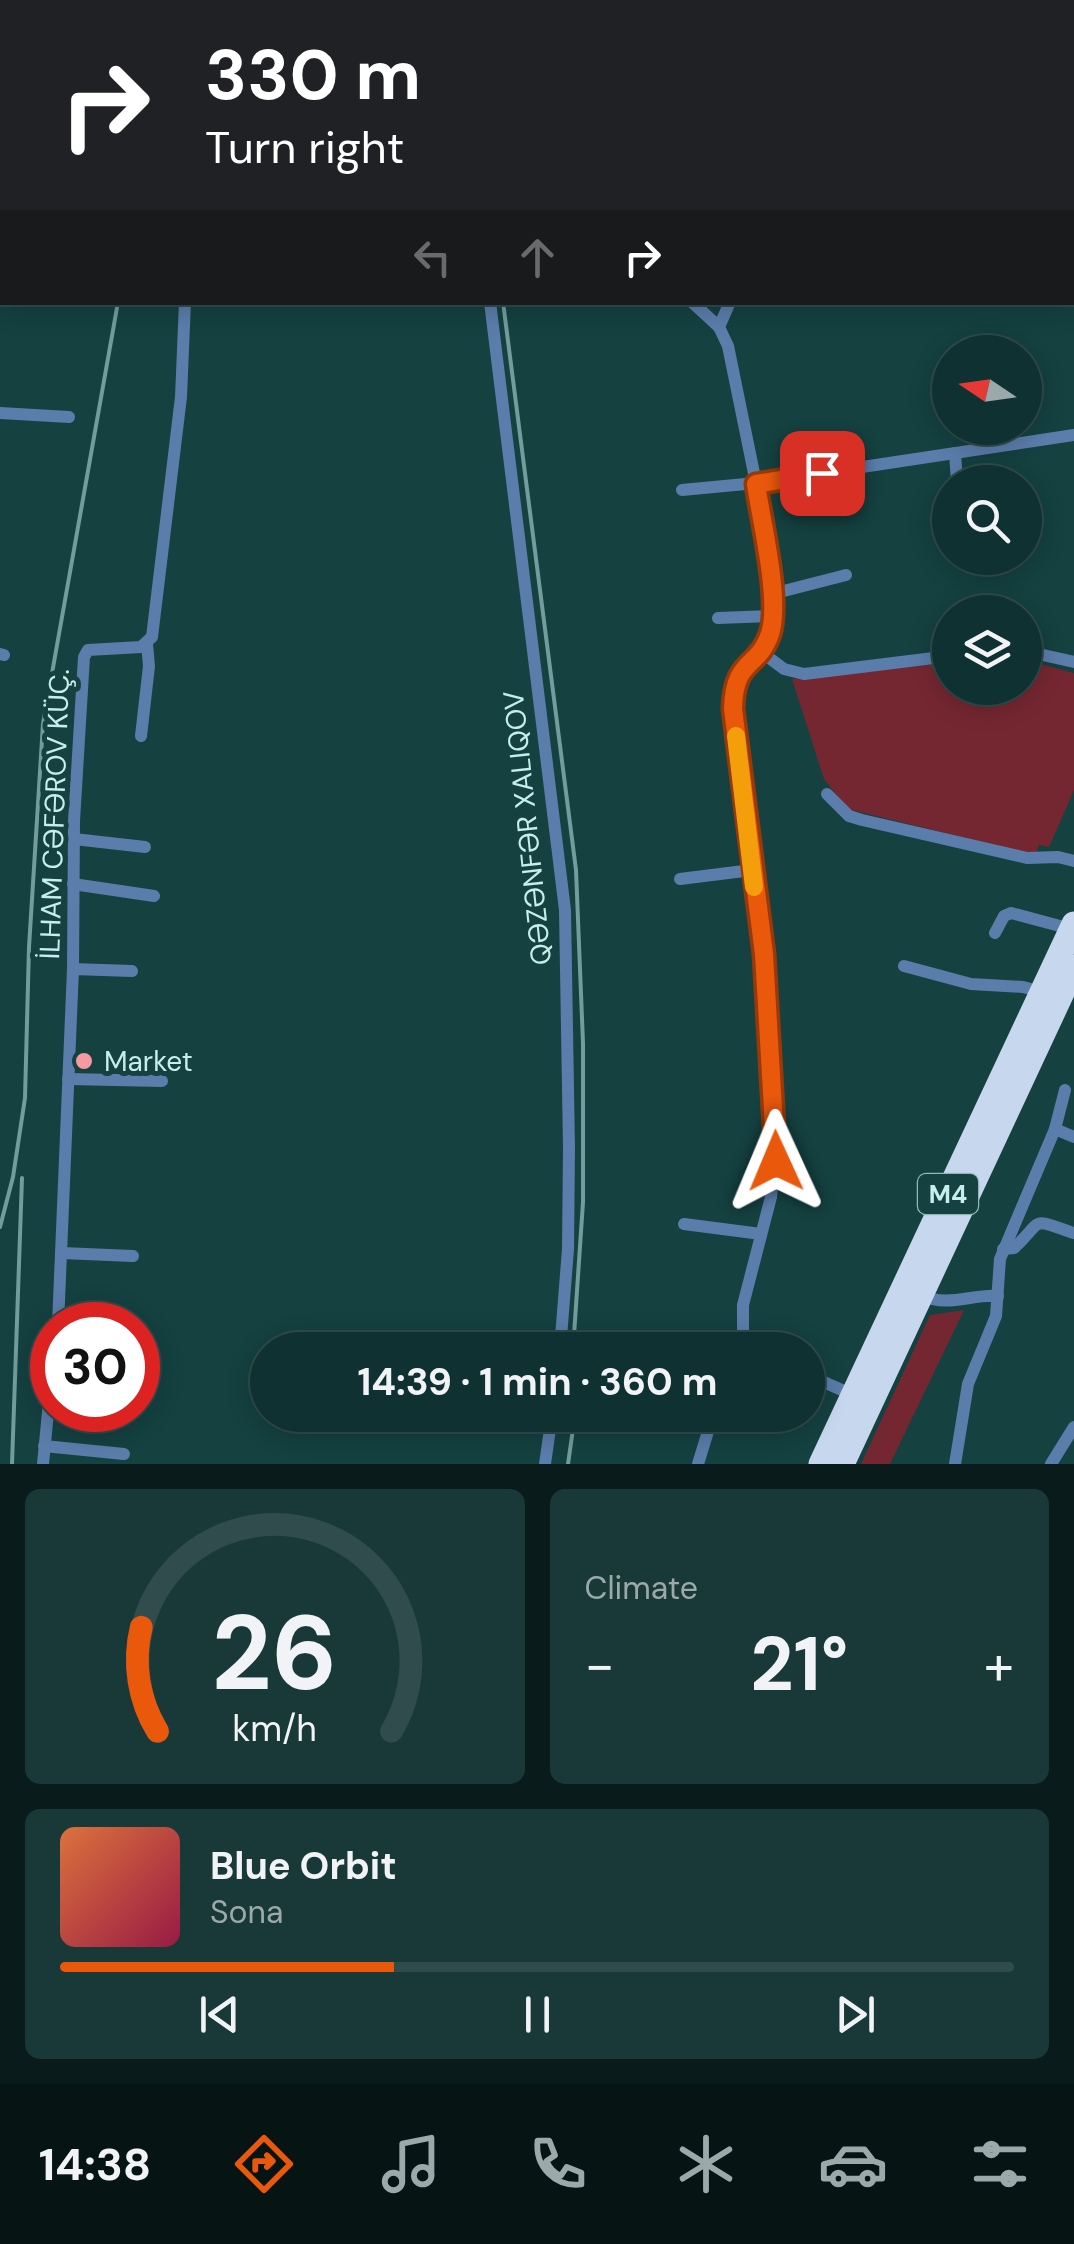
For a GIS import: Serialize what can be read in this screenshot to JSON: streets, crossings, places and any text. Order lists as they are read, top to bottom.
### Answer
{
  "streets": {
    "highway": ["M4"],
    "street": ["İLHAM CƏFƏROV KÜÇ."]
  },
  "places": ["Market"],
  "north": "left",
  "page": {
    "turn": ["330 m", "Turn right"],
    "limit": "30",
    "trip": "14:39 · 1 min · 360 m",
    "tile": "Climate",
    "heat": ["−", "21°", "+"],
    "song": ["Blue Orbit", "Sona"],
    "tabs": "14:38",
    "gauge": ["26", "km/h"]
  }
}
